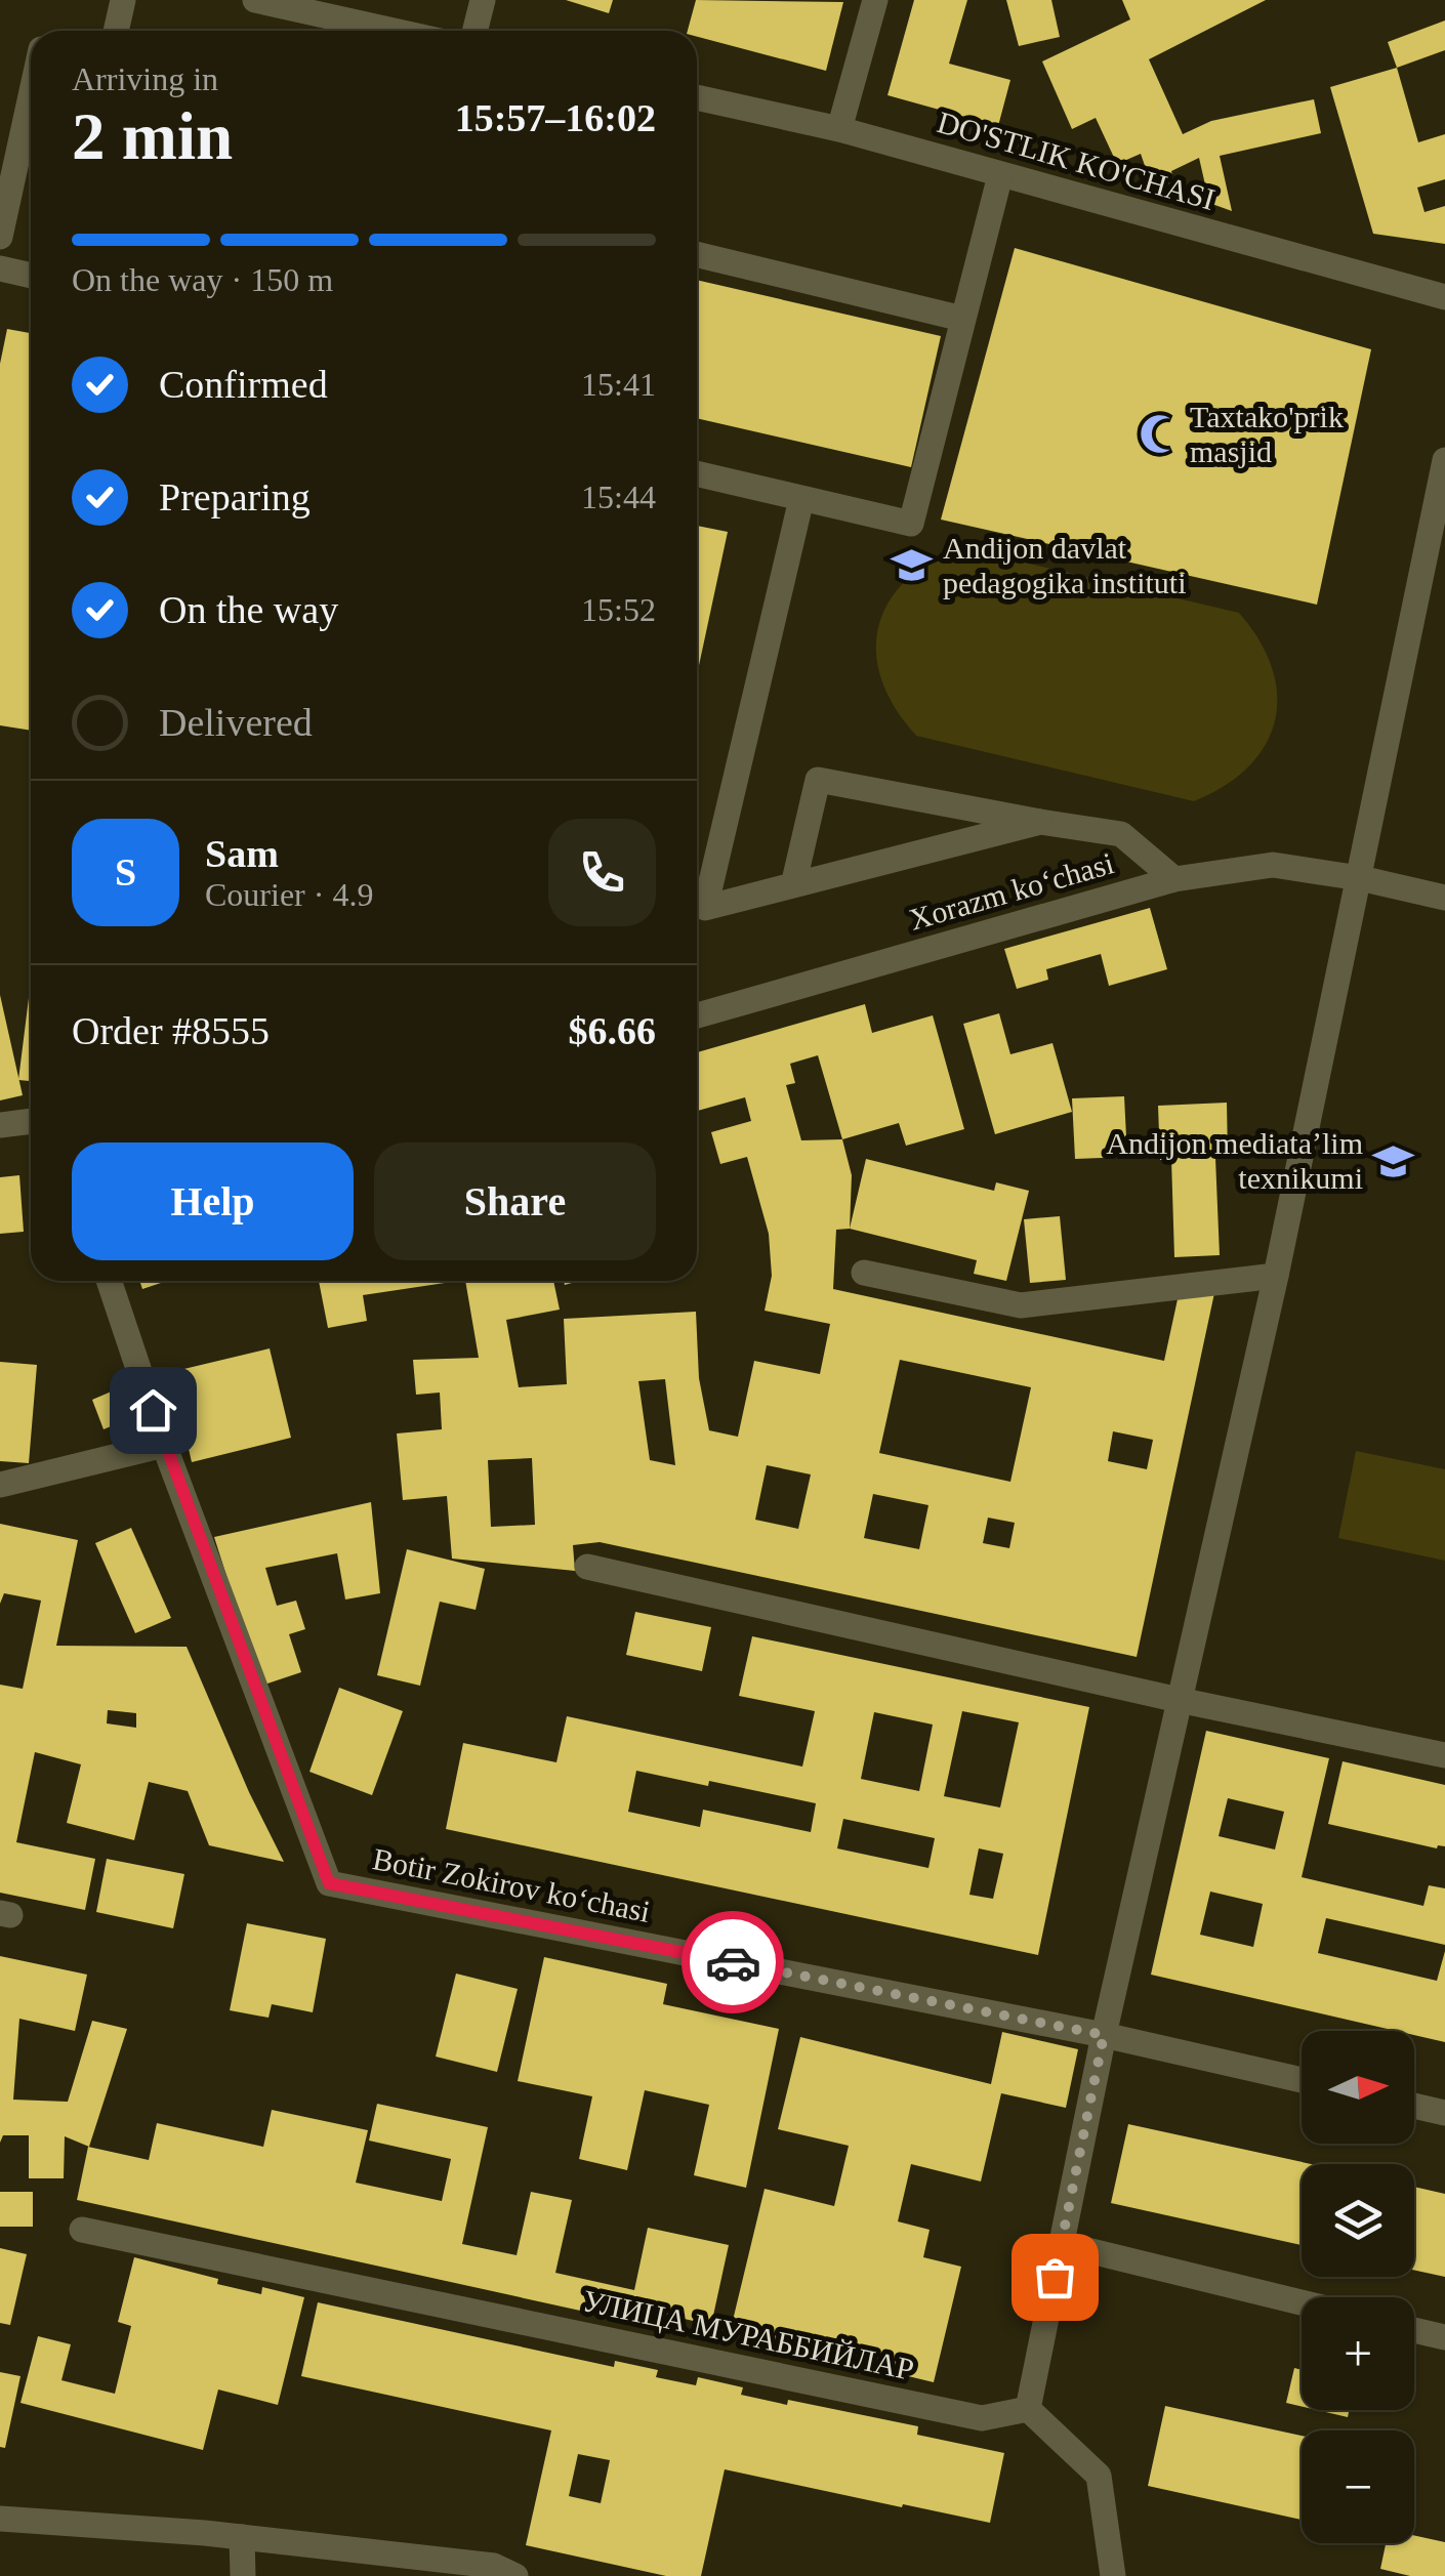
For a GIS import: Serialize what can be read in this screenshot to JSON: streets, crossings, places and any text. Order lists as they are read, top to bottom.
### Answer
{
  "streets": {
    "street": [
      "DO'STLIK KO'CHASI",
      "Xorazm koʻchasi",
      "Botir Zokirov koʻchasi",
      "УЛИЦА МУРАББИЙЛАР"
    ]
  },
  "places": {
    "mosque": ["Taxtako'prik masjid"],
    "school or university": ["Andijon davlat pedagogika instituti", "Andijon mediataʼlim texnikumi"]
  },
  "north": "right",
  "page": {
    "heading": ["2 min", "Arriving in", "15:57–16:02"],
    "panel": [
      "Sam",
      "Courier · 4.9",
      "Order #8555",
      "$6.66"
    ],
    "bar": "On the way · 150 m",
    "list": [
      ["Confirmed", "15:41"],
      ["Preparing", "15:44"],
      ["On the way", "15:52"],
      "Delivered"
    ],
    "round": "S",
    "buttons": ["Help", "Share"],
    "map_buttons": ["+", "−"]
  }
}
